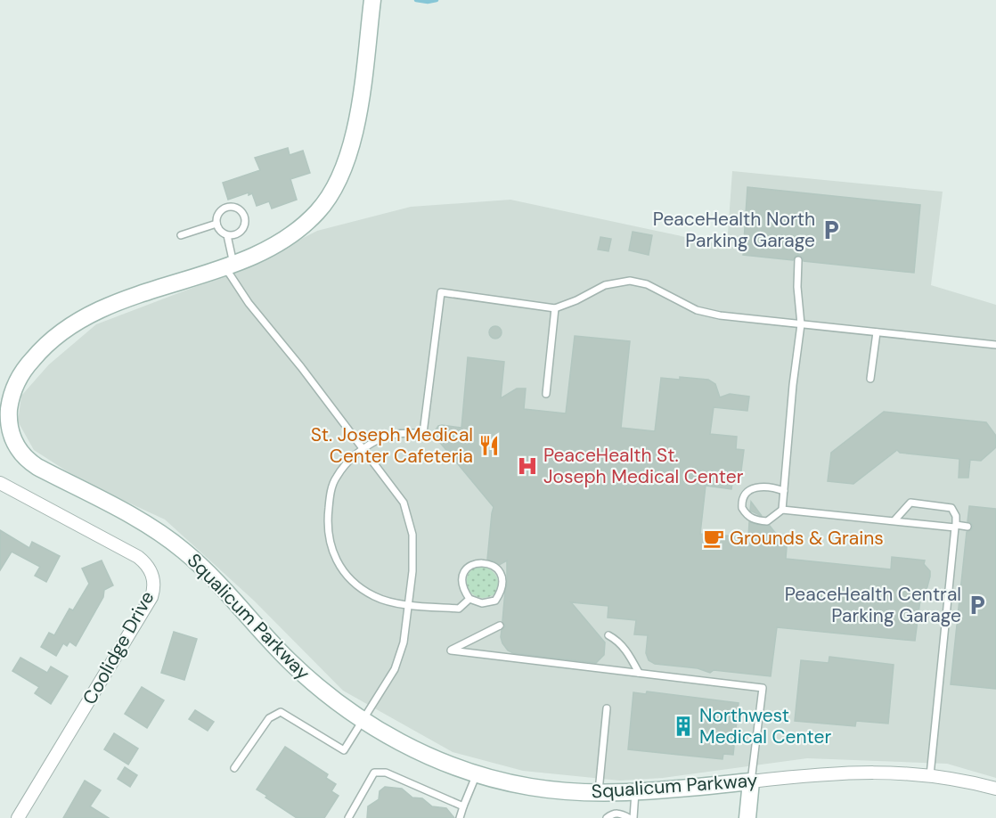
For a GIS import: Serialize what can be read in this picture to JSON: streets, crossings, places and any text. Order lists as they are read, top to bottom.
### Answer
{
  "streets": {
    "street": ["Squalicum Parkway", "Coolidge Drive"]
  },
  "places": {
    "parking": ["PeaceHealth North Parking Garage", "PeaceHealth Central Parking Garage"],
    "restaurant": ["St. Joseph Medical Center Cafeteria"],
    "hospital": ["PeaceHealth St. Joseph Medical Center"],
    "cafe": ["Grounds & Grains"],
    "building": ["Northwest Medical Center"]
  }
}
